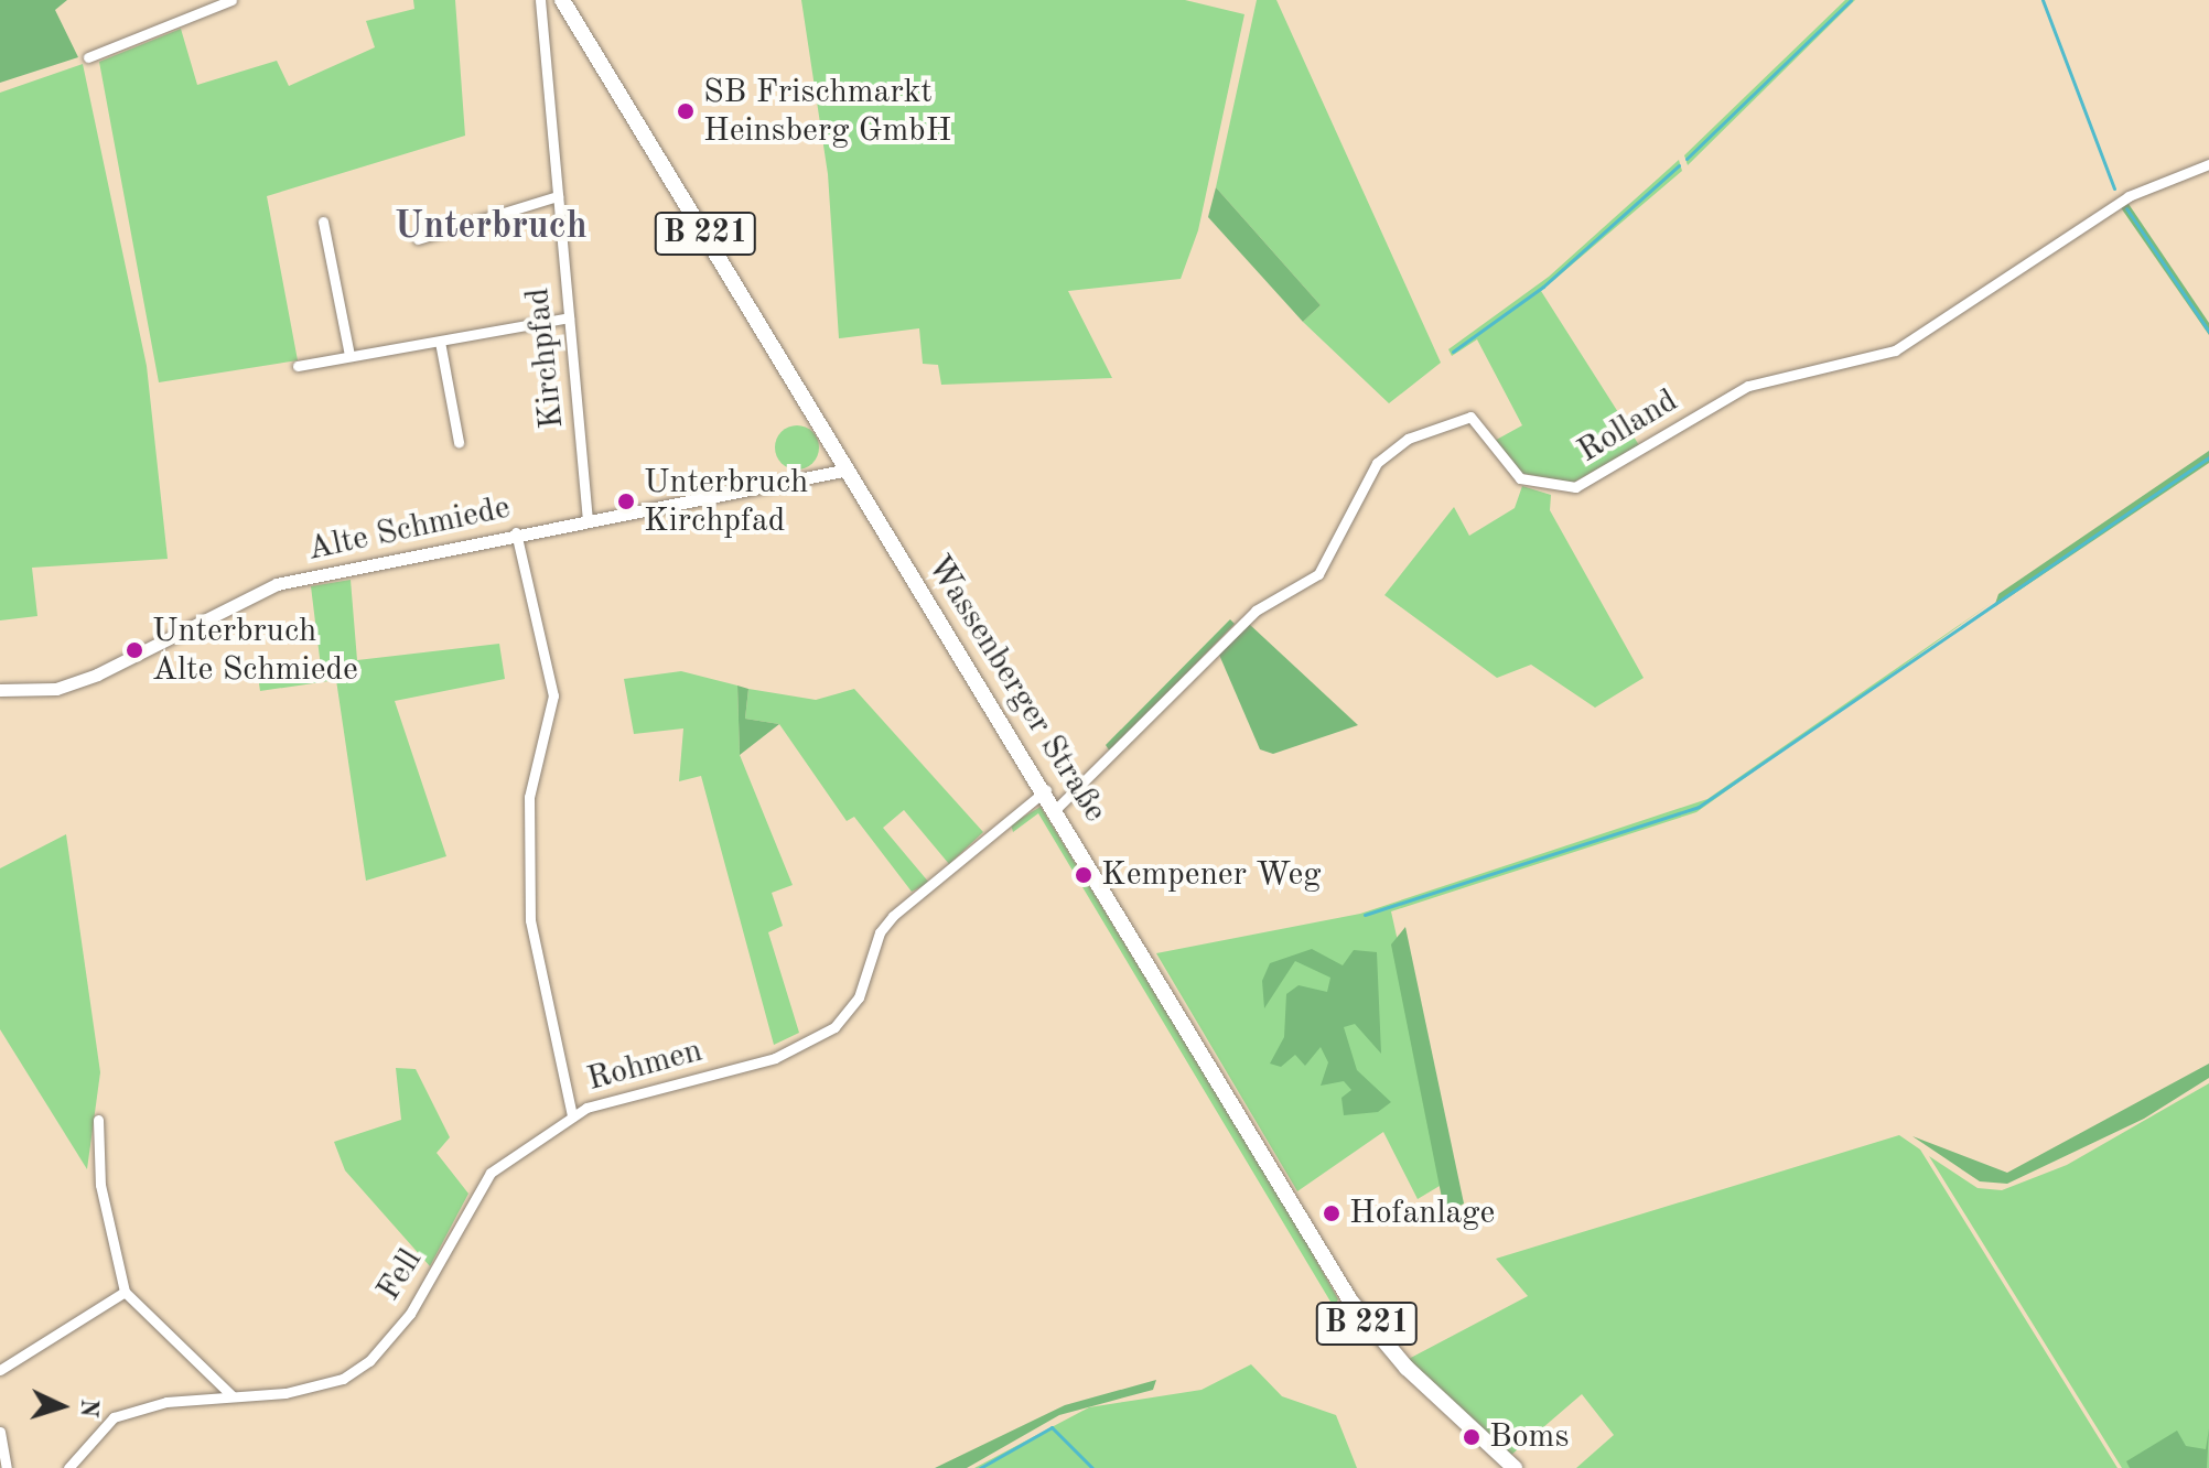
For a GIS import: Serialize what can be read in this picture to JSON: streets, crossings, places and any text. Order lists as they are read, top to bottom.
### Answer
{
  "streets": {
    "main road": ["B 221", "Wassenberger Straße"],
    "street": [
      "Kirchpfad",
      "Rolland",
      "Alte Schmiede",
      "Rohmen",
      "Fell"
    ]
  },
  "crossings": [
    ["Kirchpfad", "Alte Schmiede"],
    ["Rolland", "Wassenberger Straße"],
    ["Alte Schmiede", "Wassenberger Straße"],
    ["Alte Schmiede", "Rohmen"],
    ["Wassenberger Straße", "Rohmen"],
    ["Rohmen", "Fell"]
  ],
  "districts": ["Unterbruch"],
  "places": [
    "SB Frischmarkt Heinsberg GmbH",
    "Unterbruch Kirchpfad",
    "Unterbruch Alte Schmiede",
    "Kempener Weg",
    "Hofanlage",
    "Boms"
  ],
  "north": "right"
}
